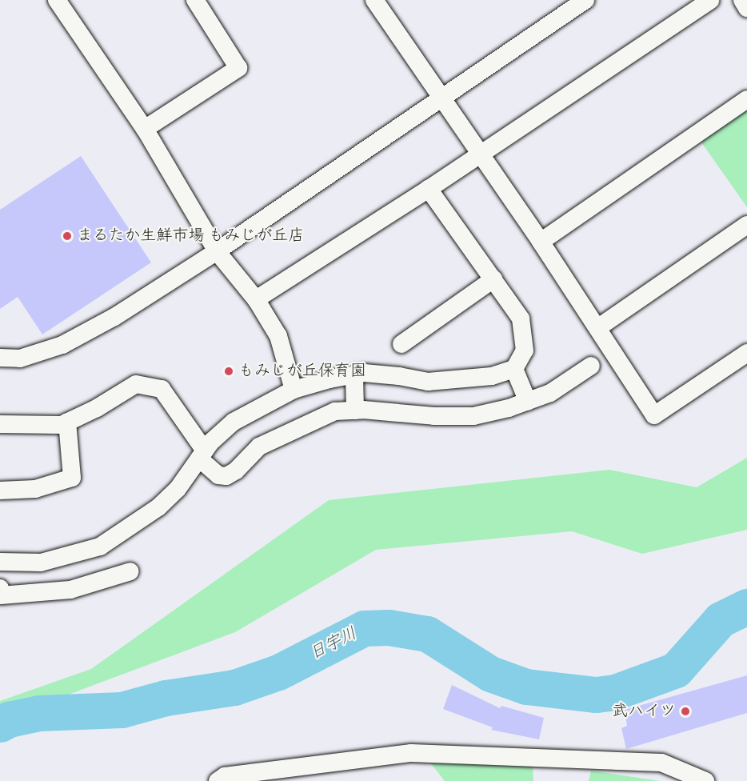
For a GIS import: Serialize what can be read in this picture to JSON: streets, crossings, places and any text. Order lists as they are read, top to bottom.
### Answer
{
  "water": ["日宇川"],
  "places": ["まるたか生鮮市場 もみじが丘店", "もみじが丘保育園", "武ハイツ"]
}
